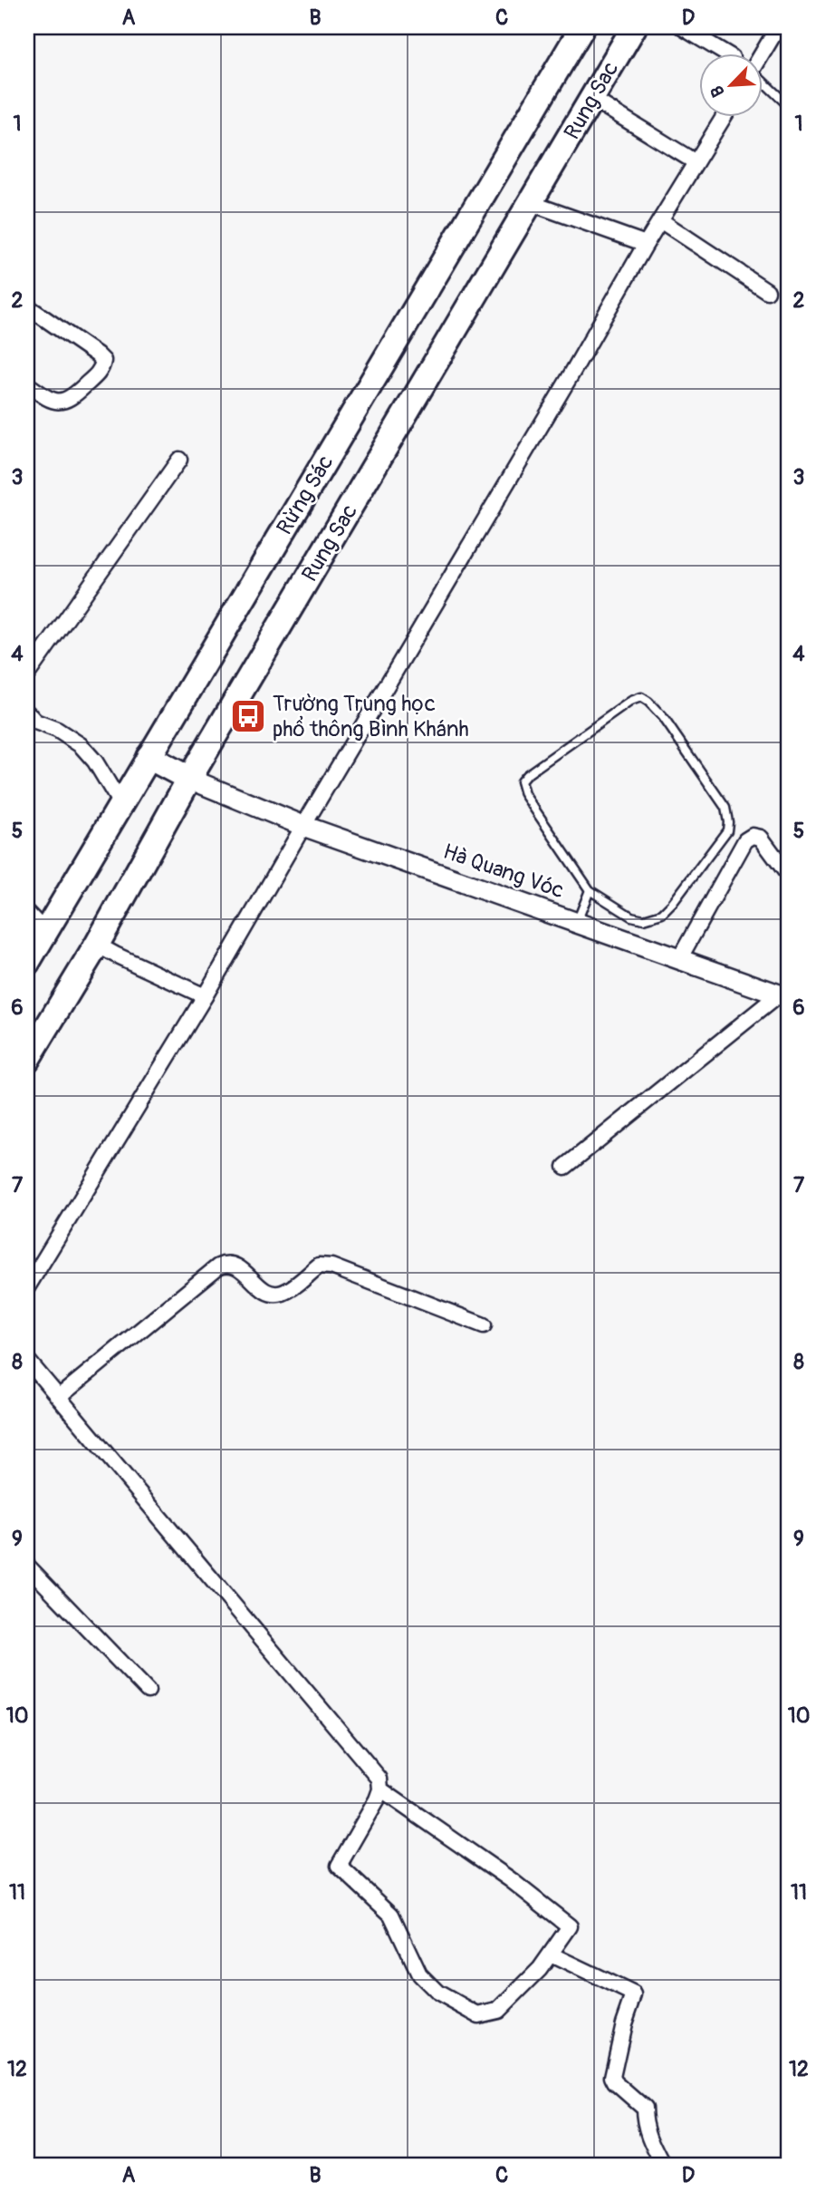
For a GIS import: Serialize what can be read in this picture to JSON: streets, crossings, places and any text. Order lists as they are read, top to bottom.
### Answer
{
  "streets": {
    "main road": ["Rung Sac", "Rừng Sác"],
    "street": ["Hà Quang Vóc"]
  },
  "crossings": [
    ["Rung Sac", "Hà Quang Vóc"]
  ],
  "places": {
    "bus stop": ["Trường Trung học phổ thông Bình Khánh"]
  },
  "north": "bottom left",
  "grid": {
    "columns": [
      "A",
      "B",
      "C",
      "D"
    ],
    "rows": [
      "1",
      "2",
      "3",
      "4",
      "5",
      "6",
      "7",
      "8",
      "9",
      "10",
      "11",
      "12"
    ]
  }
}
